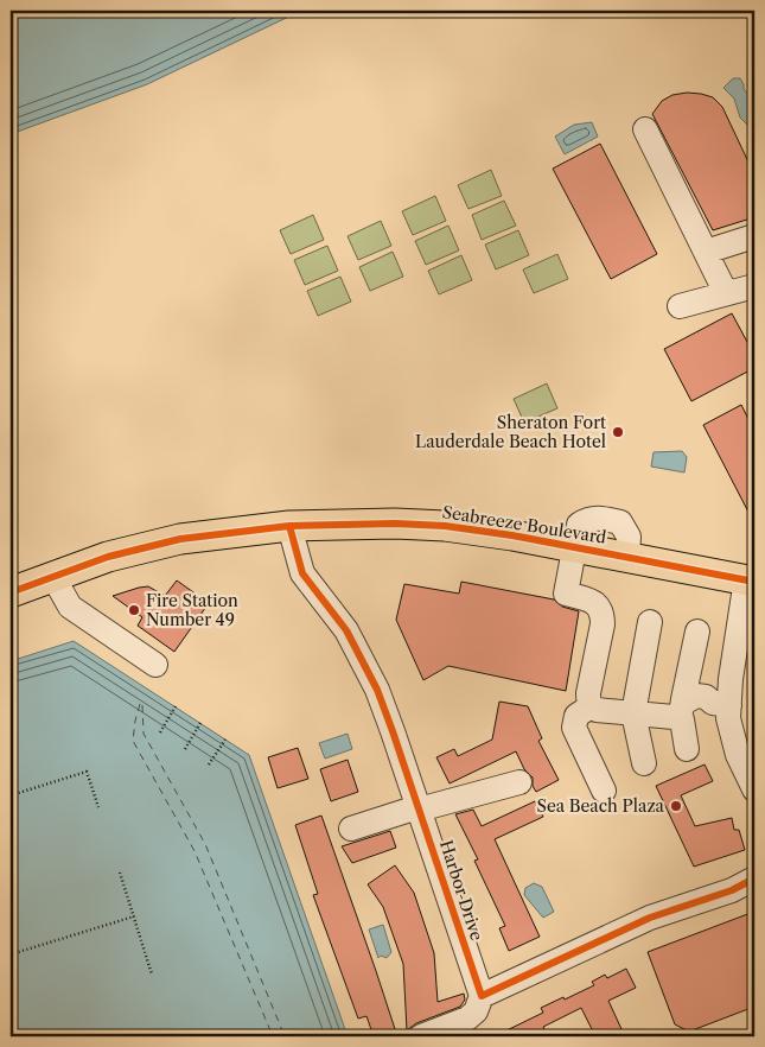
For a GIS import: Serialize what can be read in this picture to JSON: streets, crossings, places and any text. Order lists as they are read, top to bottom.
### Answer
{
  "streets": {
    "main road": ["Seabreeze Boulevard"],
    "street": ["Harbor Drive"]
  },
  "crossings": [
    ["Seabreeze Boulevard", "Harbor Drive"]
  ],
  "places": ["Sheraton Fort Lauderdale Beach Hotel", "Fire Station Number 49", "Sea Beach Plaza"]
}
